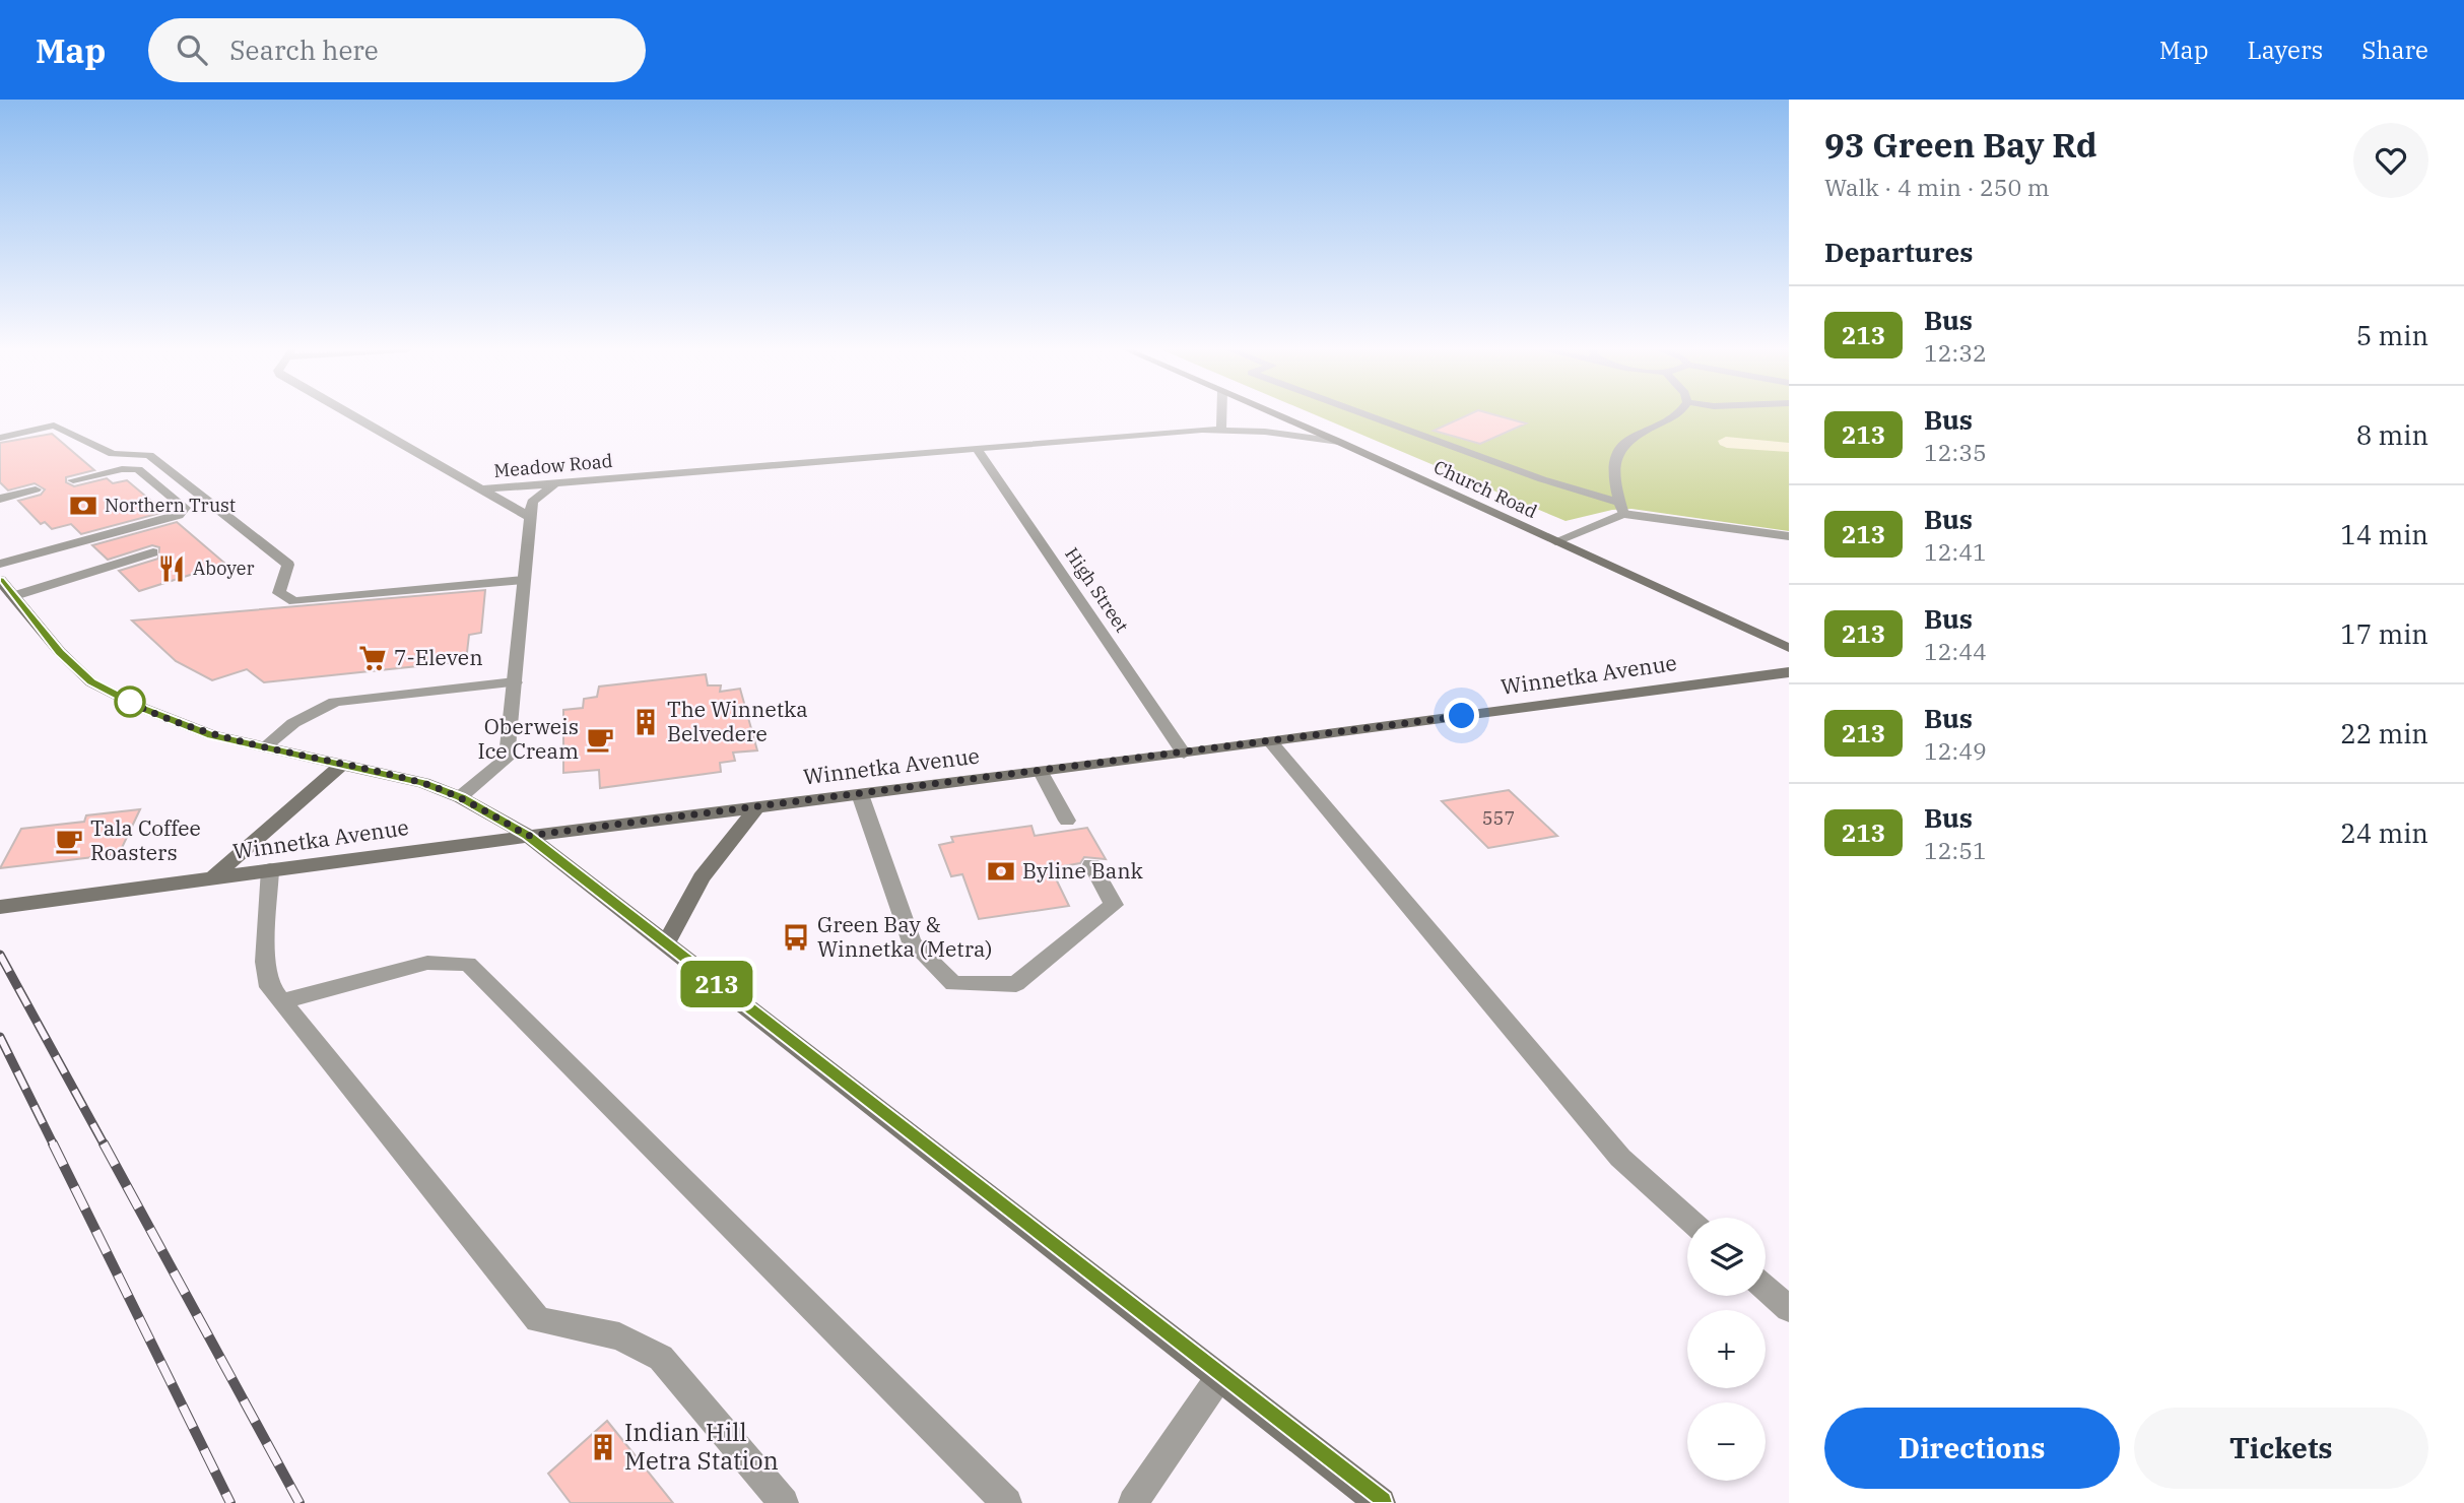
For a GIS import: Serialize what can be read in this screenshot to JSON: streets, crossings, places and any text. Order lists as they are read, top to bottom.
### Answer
{
  "streets": {
    "street": [
      "Meadow Road",
      "Church Road",
      "High Street",
      "Winnetka Avenue"
    ]
  },
  "crossings": [
    ["Meadow Road", "Church Road"],
    ["Meadow Road", "High Street"],
    ["High Street", "Winnetka Avenue"]
  ],
  "places": {
    "bank": ["Northern Trust", "Byline Bank"],
    "restaurant": ["Aboyer"],
    "supermarket": ["7-Eleven"],
    "building": ["The Winnetka Belvedere", "Indian Hill Metra Station"],
    "cafe": ["Oberweis Ice Cream", "Tala Coffee Roasters"],
    "bus stop": ["Green Bay & Winnetka (Metra)"]
  },
  "lines": ["bus line 213"],
  "house_numbers": ["557"],
  "page": {
    "header": "Map",
    "search": "Search here",
    "nav": ["Map", "Layers", "Share"],
    "on_map": "213",
    "heading": [
      ["93 Green Bay Rd", "Walk · 4 min · 250 m"],
      "Departures"
    ],
    "list": [
      {
        "mark": "213",
        "name": "Bus",
        "note": "12:32",
        "value": "5 min"
      },
      {
        "mark": "213",
        "name": "Bus",
        "note": "12:35",
        "value": "8 min"
      },
      {
        "mark": "213",
        "name": "Bus",
        "note": "12:41",
        "value": "14 min"
      },
      {
        "mark": "213",
        "name": "Bus",
        "note": "12:44",
        "value": "17 min"
      },
      {
        "mark": "213",
        "name": "Bus",
        "note": "12:49",
        "value": "22 min"
      },
      {
        "mark": "213",
        "name": "Bus",
        "note": "12:51",
        "value": "24 min"
      }
    ],
    "map_buttons": ["+", "−"],
    "buttons": ["Directions", "Tickets"]
  }
}
